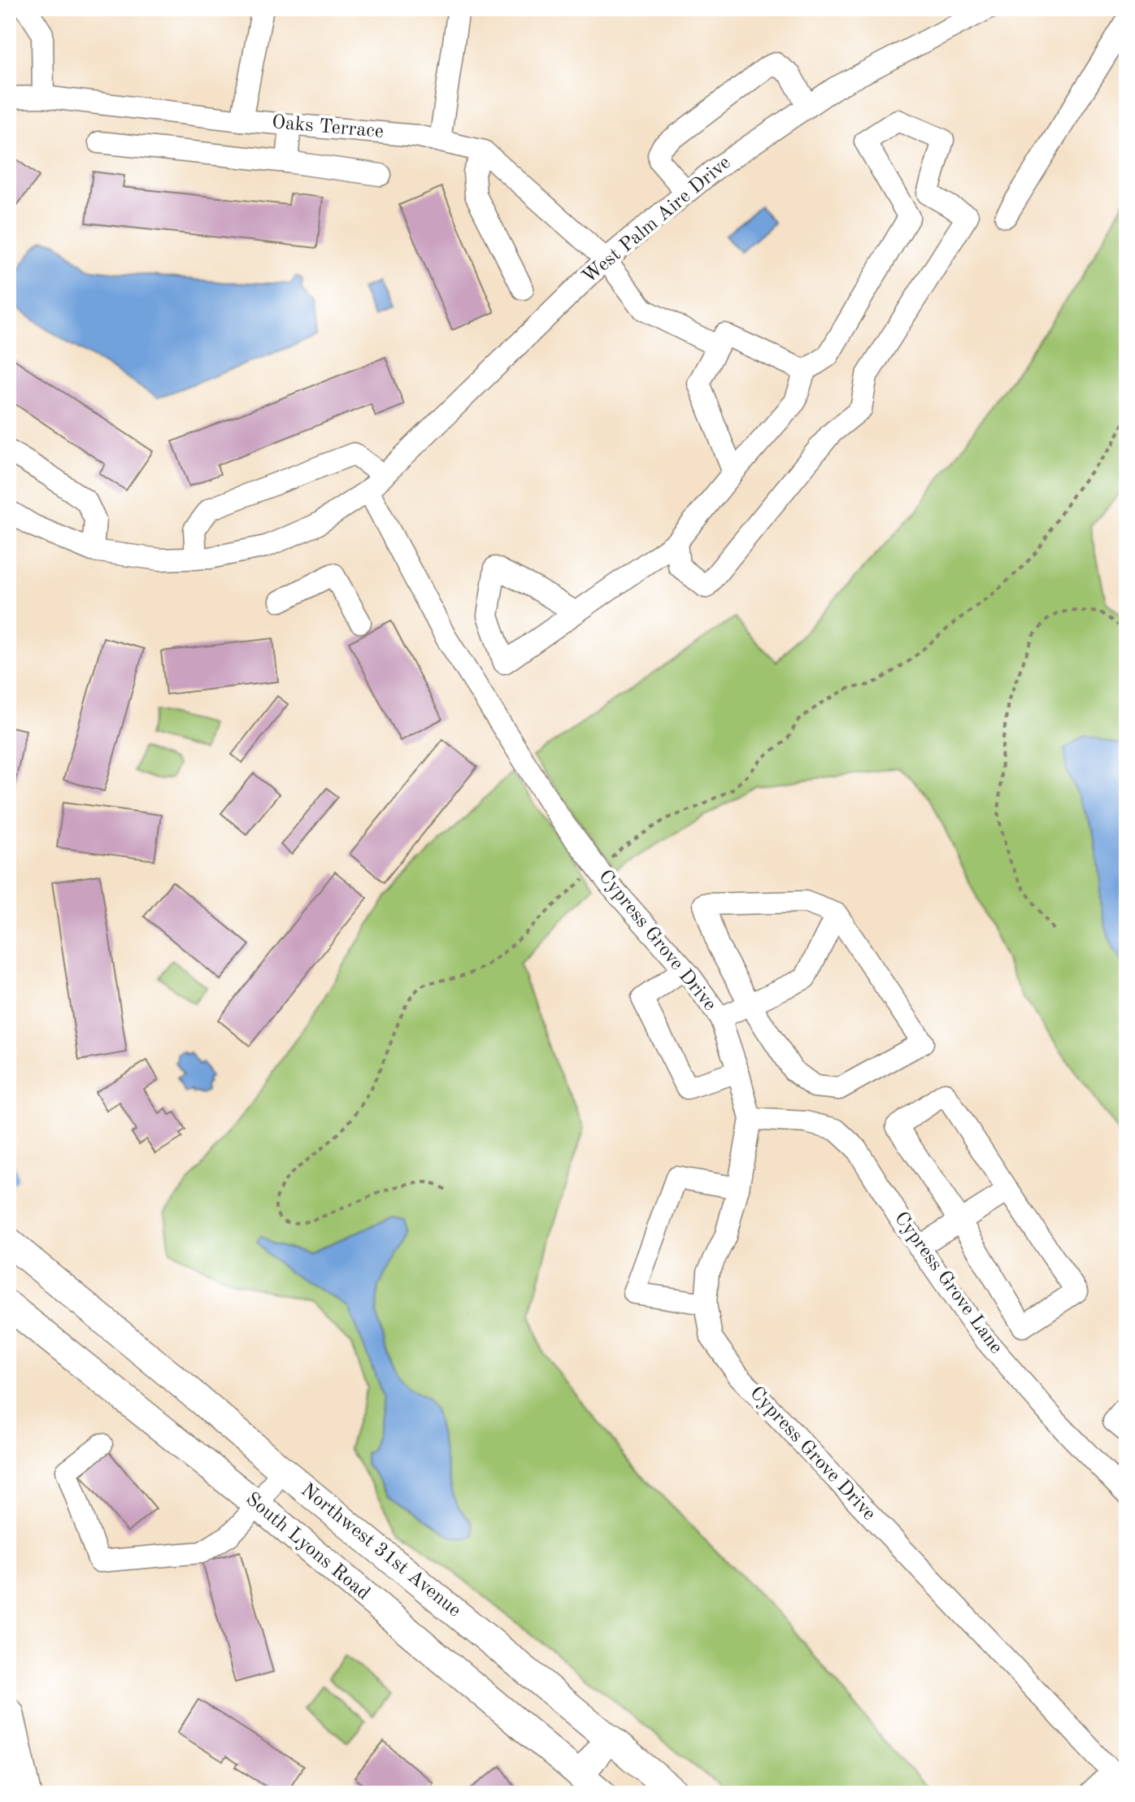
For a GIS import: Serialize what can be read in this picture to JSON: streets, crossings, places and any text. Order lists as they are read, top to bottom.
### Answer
{
  "streets": {
    "main road": ["South Lyons Road", "Northwest 31st Avenue"],
    "street": [
      "Oaks Terrace",
      "West Palm Aire Drive",
      "Cypress Grove Drive",
      "Cypress Grove Lane"
    ]
  },
  "crossings": [
    ["Oaks Terrace", "West Palm Aire Drive"],
    ["West Palm Aire Drive", "Cypress Grove Drive"],
    ["Cypress Grove Drive", "Cypress Grove Lane"]
  ]
}
